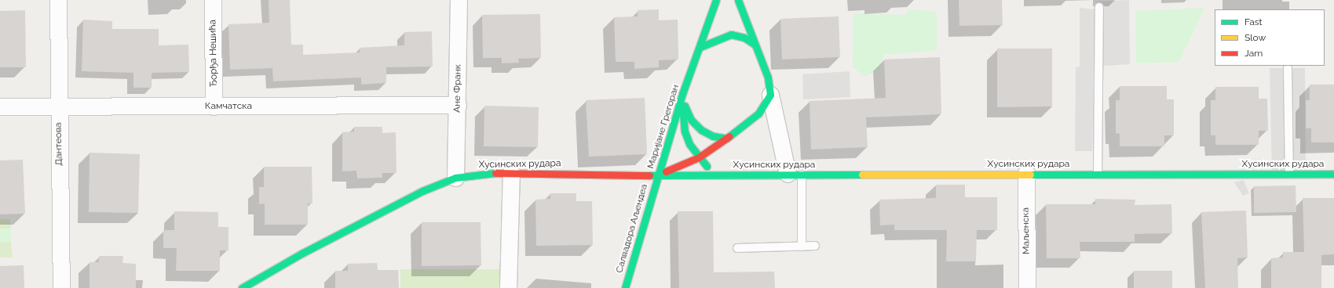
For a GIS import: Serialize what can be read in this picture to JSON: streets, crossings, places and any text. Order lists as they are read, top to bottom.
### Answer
{
  "streets": {
    "street": [
      "Ђорђа Нешића",
      "Ане Франк",
      "Камчатска",
      "Маријане Грегоран",
      "Дантеова",
      "Хусинских рудара",
      "Салвадора Аљендеа",
      "Маљенска"
    ]
  },
  "crossings": [
    ["Ђорђа Нешића", "Камчатска"],
    ["Ане Франк", "Камчатска"],
    ["Ане Франк", "Хусинских рудара"],
    ["Камчатска", "Дантеова"],
    ["Маријане Грегоран", "Хусинских рудара"],
    ["Маријане Грегоран", "Салвадора Аљендеа"],
    ["Хусинских рудара", "Салвадора Аљендеа"],
    ["Хусинских рудара", "Маљенска"]
  ],
  "legend": ["Fast", "Slow", "Jam"]
}
